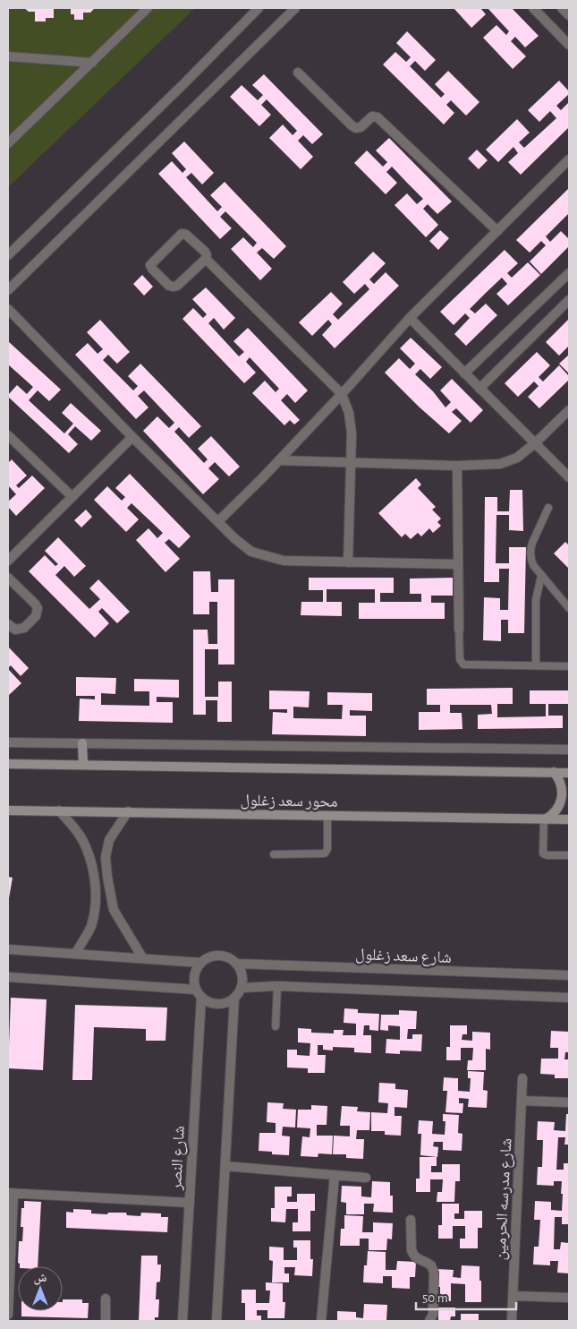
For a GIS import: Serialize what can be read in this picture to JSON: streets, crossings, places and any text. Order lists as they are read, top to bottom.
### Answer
{
  "streets": {
    "main road": ["محور سعد زغلول"],
    "street": ["شارع سعد زغلول", "شارع النصر", "شارع مدرسه الحرمين"]
  },
  "crossings": [
    ["شارع سعد زغلول", "شارع النصر"]
  ],
  "scale_bar": "50 m",
  "north": "top"
}
